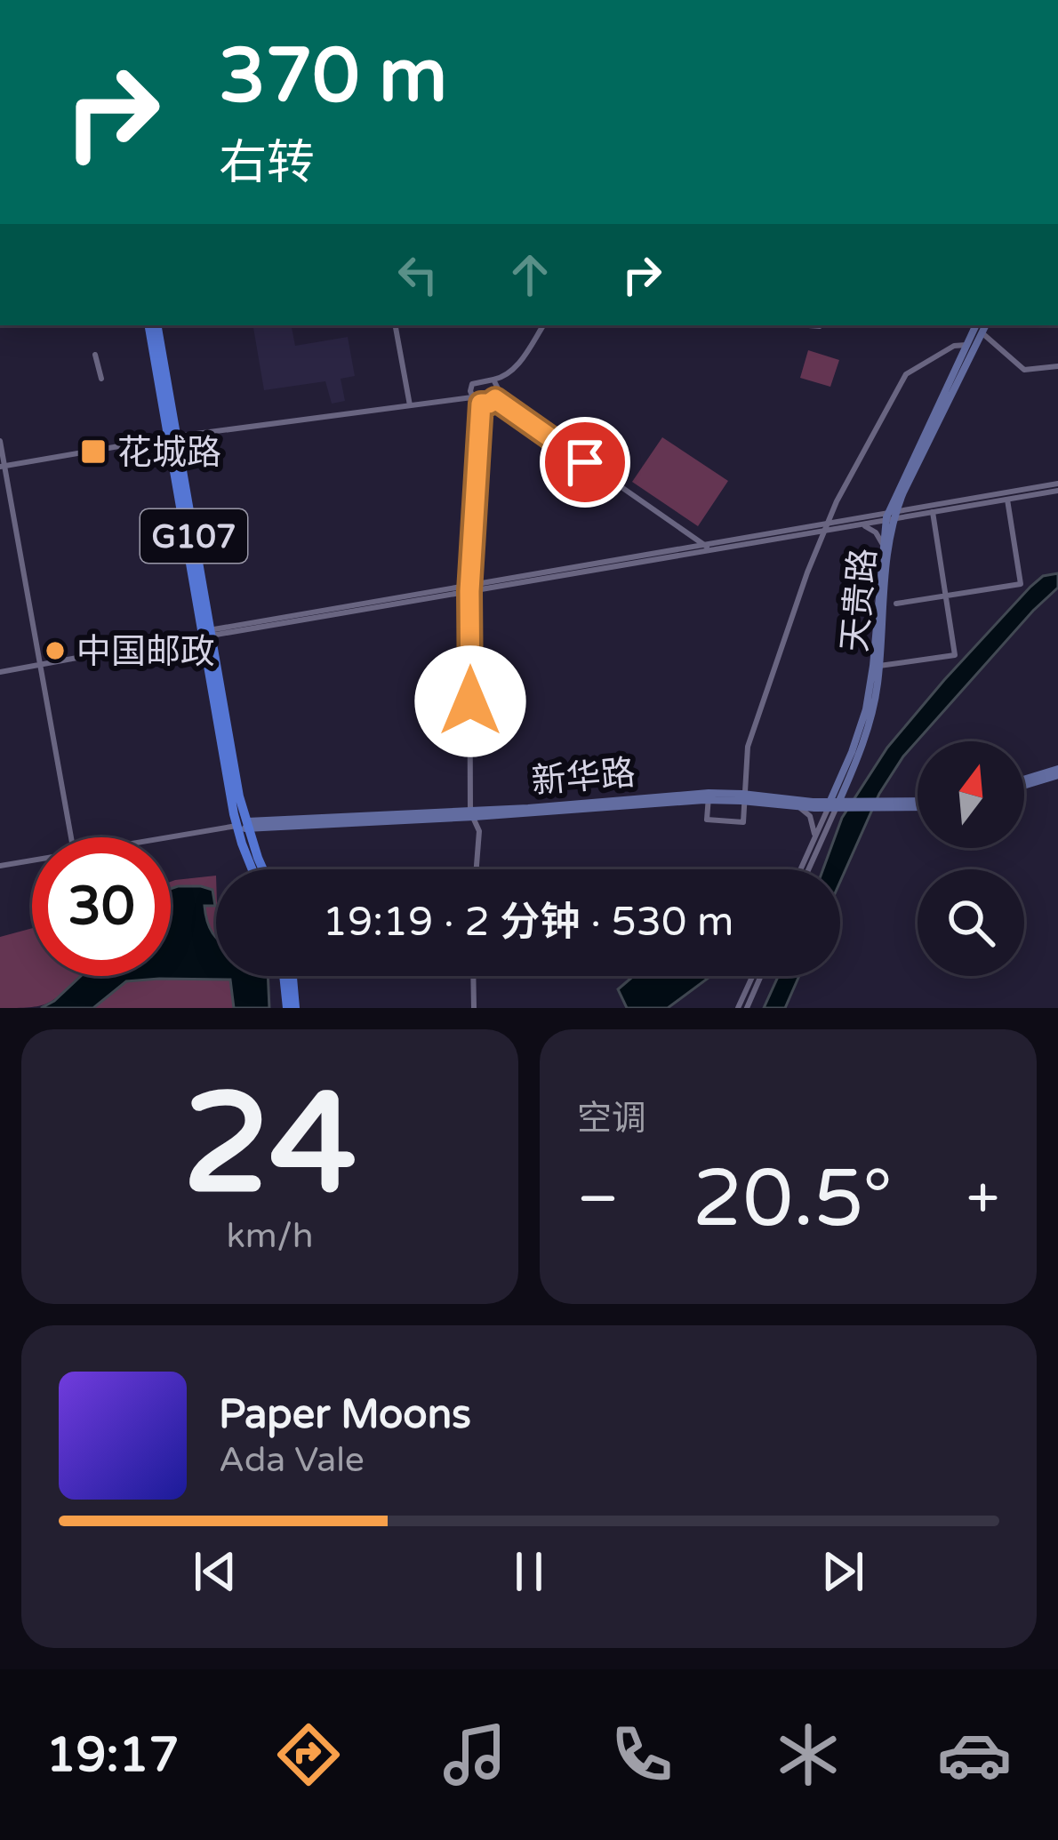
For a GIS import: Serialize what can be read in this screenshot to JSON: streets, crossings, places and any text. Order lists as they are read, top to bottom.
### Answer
{
  "streets": {
    "highway": ["G107"],
    "main road": ["天贵路", "新华路"]
  },
  "crossings": [
    ["G107", "新华路"],
    ["天贵路", "新华路"]
  ],
  "places": {
    "transit": ["花城路"],
    "other": ["中国邮政"]
  },
  "north": "top",
  "page": {
    "turn": ["370 m", "右转"],
    "limit": "30",
    "trip": "19:19 · 2 分钟 · 530 m",
    "tile": [
      ["24", "km/h"],
      "空调"
    ],
    "heat": ["−", "20.5°", "+"],
    "song": ["Paper Moons", "Ada Vale"],
    "tabs": "19:17"
  }
}
